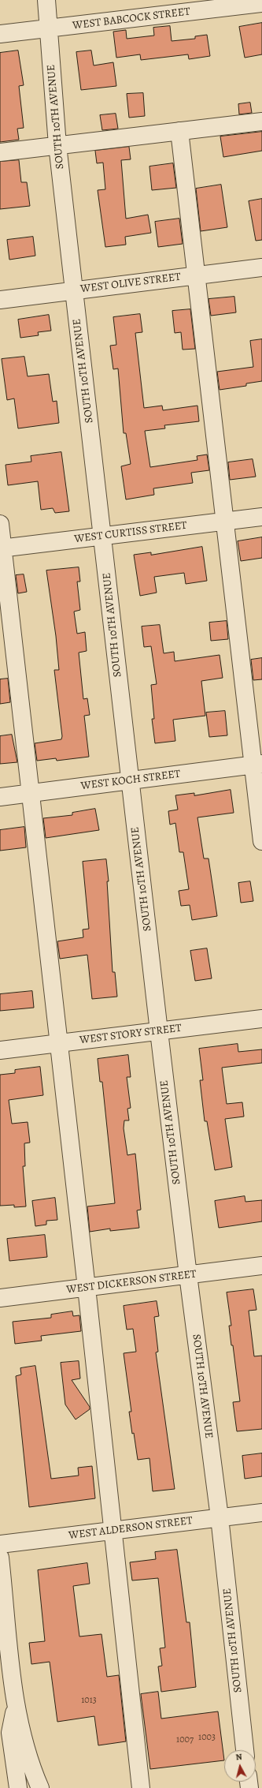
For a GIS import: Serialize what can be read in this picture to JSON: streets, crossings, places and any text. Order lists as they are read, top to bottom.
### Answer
{
  "streets": {
    "street": [
      "WEST BABCOCK STREET",
      "SOUTH 10TH AVENUE",
      "WEST OLIVE STREET",
      "WEST CURTISS STREET",
      "WEST KOCH STREET",
      "WEST STORY STREET",
      "WEST DICKERSON STREET",
      "WEST ALDERSON STREET"
    ]
  },
  "crossings": [
    ["WEST BABCOCK STREET", "SOUTH 10TH AVENUE"],
    ["SOUTH 10TH AVENUE", "WEST OLIVE STREET"],
    ["SOUTH 10TH AVENUE", "WEST CURTISS STREET"],
    ["SOUTH 10TH AVENUE", "WEST KOCH STREET"],
    ["SOUTH 10TH AVENUE", "WEST STORY STREET"],
    ["SOUTH 10TH AVENUE", "WEST DICKERSON STREET"],
    ["SOUTH 10TH AVENUE", "WEST ALDERSON STREET"]
  ],
  "house_numbers": ["1013", "1003", "1007"],
  "north": "top"
}
